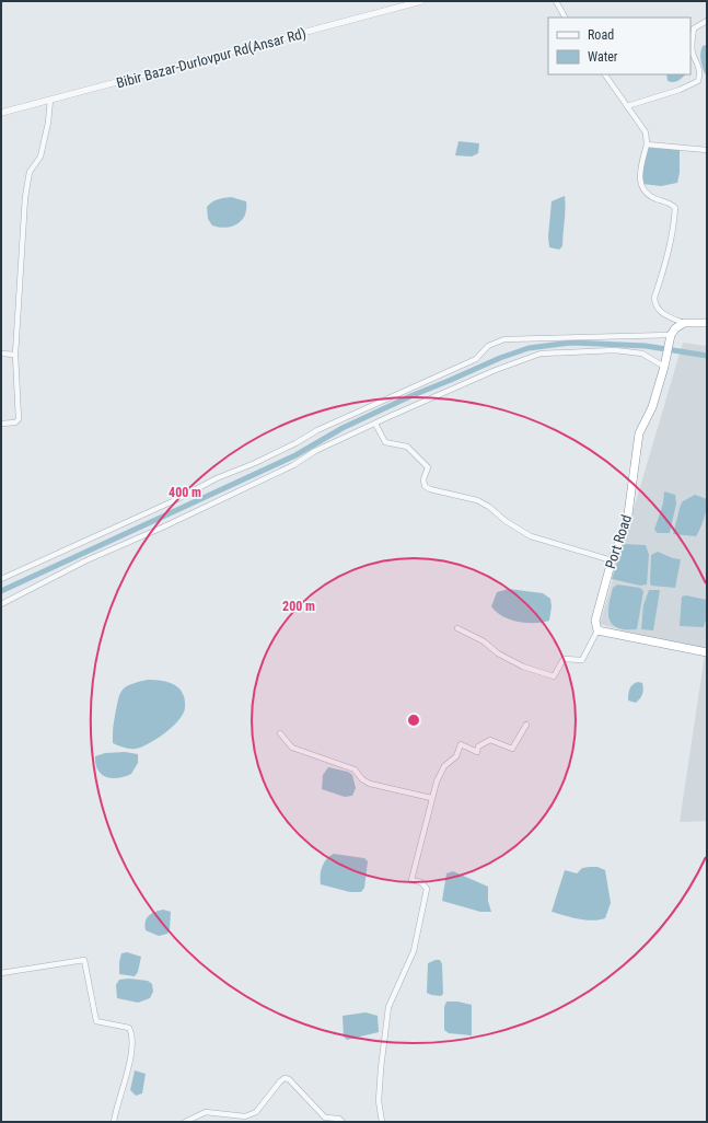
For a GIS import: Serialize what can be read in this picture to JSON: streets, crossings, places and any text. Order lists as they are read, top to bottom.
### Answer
{
  "streets": {
    "highway": ["Port Road"],
    "street": ["Bibir Bazar-Durlovpur Rd(Ansar Rd)"]
  },
  "legend": ["Road", "Water"],
  "rings": ["400 m", "200 m"]
}
